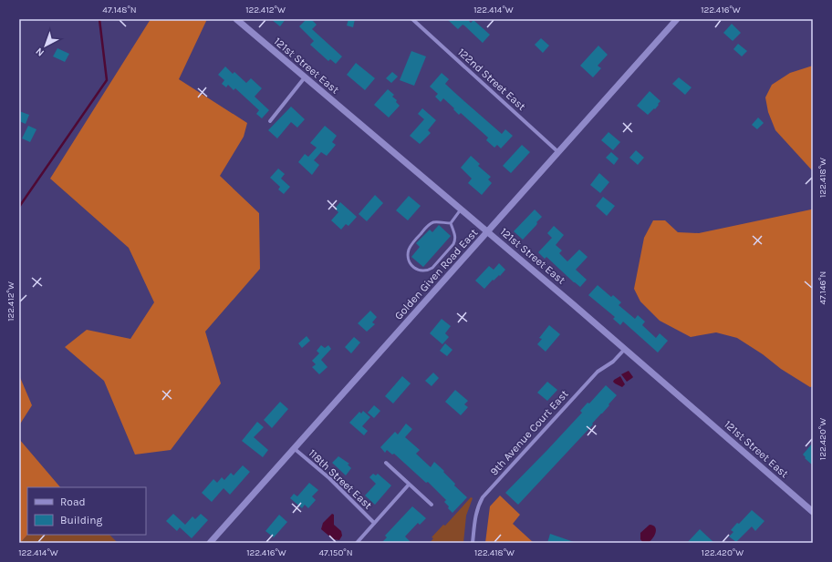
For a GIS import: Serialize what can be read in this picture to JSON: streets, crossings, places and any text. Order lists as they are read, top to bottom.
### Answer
{
  "streets": {
    "street": [
      "121st Street East",
      "122nd Street East",
      "Golden Given Road East",
      "9th Avenue Court East",
      "118th Street East"
    ]
  },
  "crossings": [
    ["121st Street East", "Golden Given Road East"],
    ["121st Street East", "9th Avenue Court East"],
    ["122nd Street East", "Golden Given Road East"],
    ["Golden Given Road East", "118th Street East"]
  ],
  "legend": ["Road", "Building"],
  "north": "bottom left",
  "coordinates": [
    "47.148°N",
    "122.412°W",
    "122.414°W",
    "122.416°W",
    "122.418°W",
    "47.146°N",
    "122.420°W",
    "47.150°N"
  ]
}
